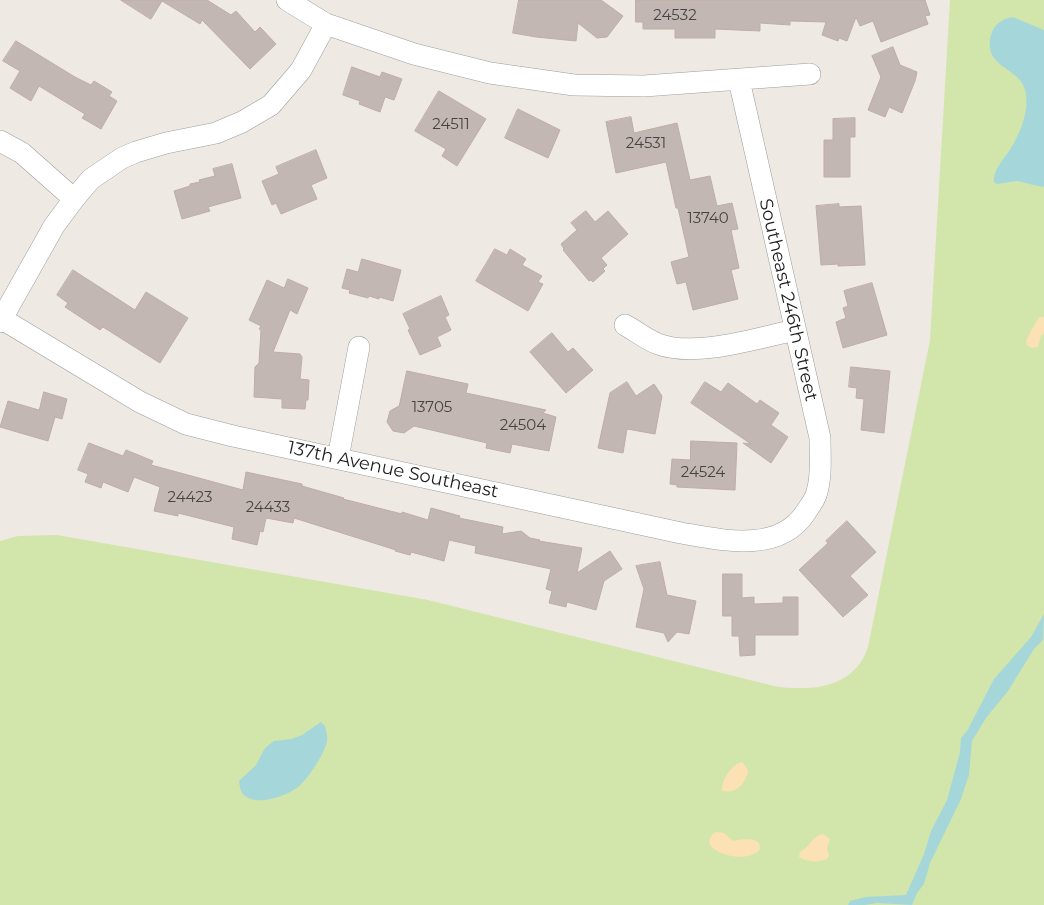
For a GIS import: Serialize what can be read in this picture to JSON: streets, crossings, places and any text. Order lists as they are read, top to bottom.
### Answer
{
  "streets": {
    "street": ["Southeast 246th Street", "137th Avenue Southeast"]
  },
  "crossings": [
    ["Southeast 246th Street", "137th Avenue Southeast"]
  ],
  "house_numbers": [
    "24532",
    "24511",
    "24531",
    "13740",
    "13705",
    "24504",
    "24524",
    "24423",
    "24433"
  ]
}
